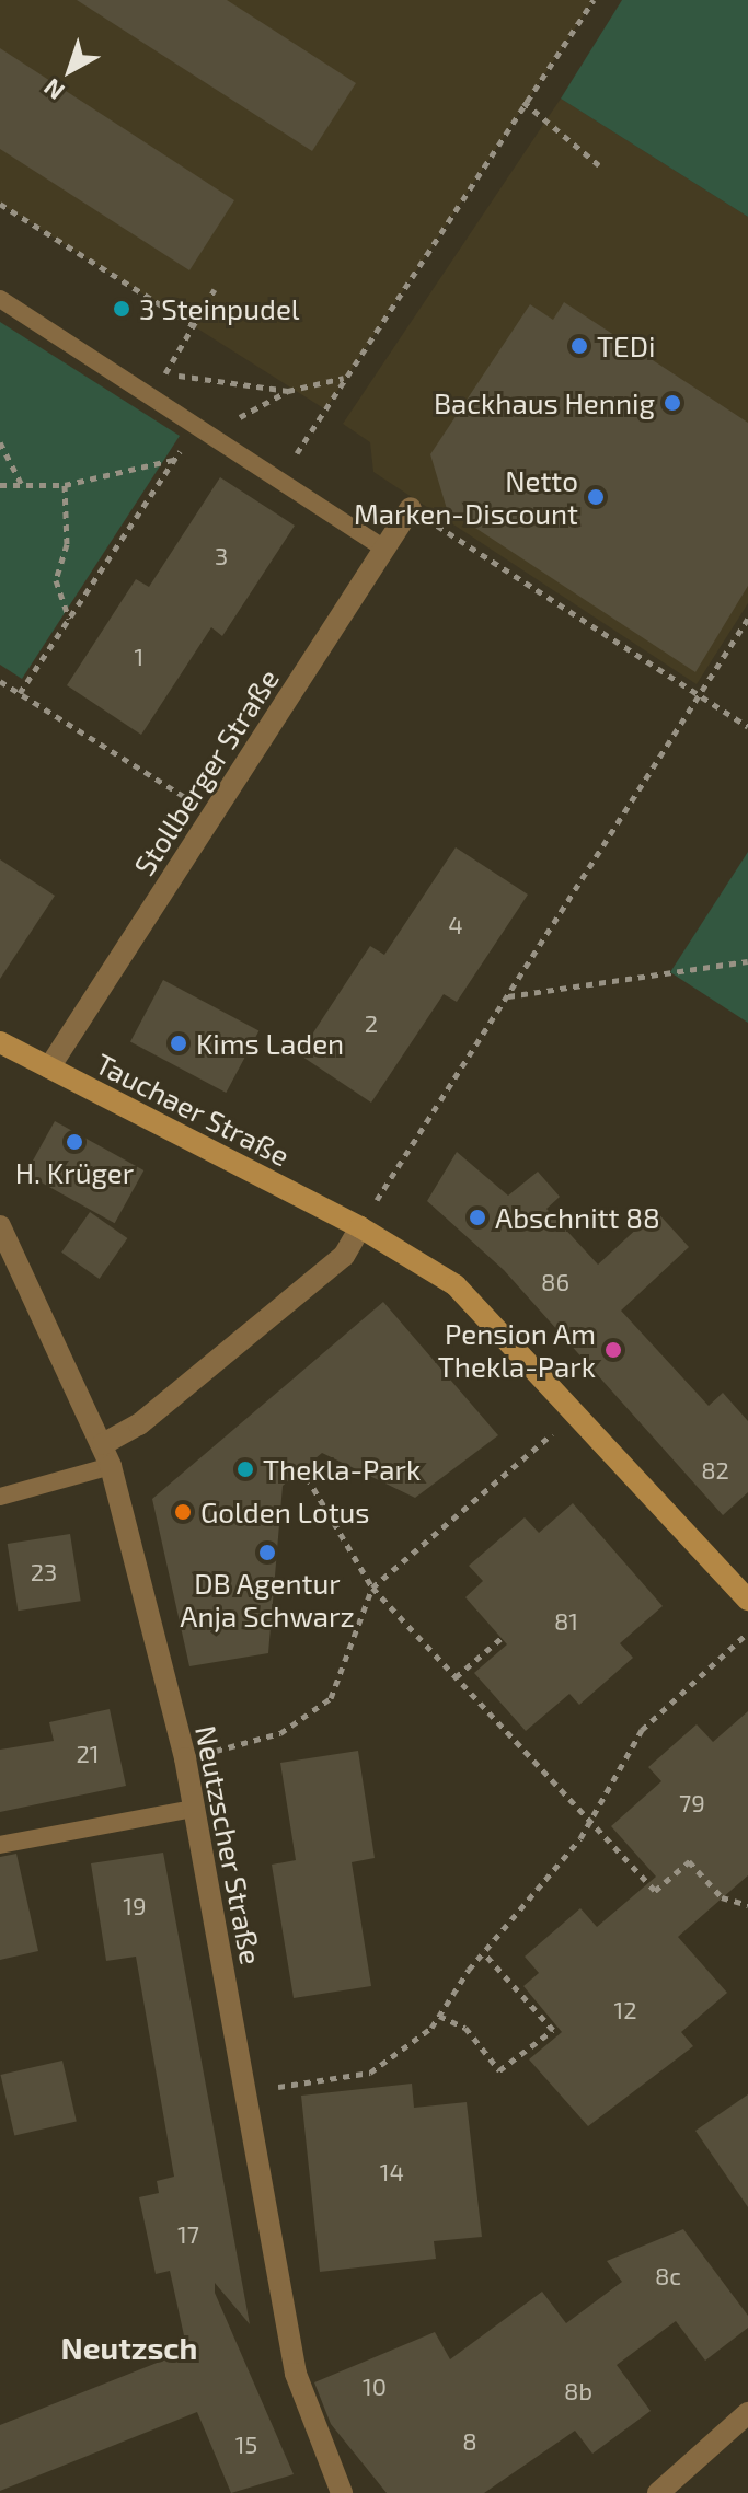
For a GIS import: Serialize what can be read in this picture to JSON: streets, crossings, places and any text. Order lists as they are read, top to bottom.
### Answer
{
  "streets": {
    "main road": ["Tauchaer Straße"],
    "street": ["Stollberger Straße", "Neutzscher Straße"]
  },
  "crossings": [
    ["Stollberger Straße", "Tauchaer Straße"]
  ],
  "districts": ["Neutzsch"],
  "places": [
    "3 Steinpudel",
    "TEDi",
    "Backhaus Hennig",
    "Netto Marken-Discount",
    "Kims Laden",
    "H. Krüger",
    "Abschnitt 88",
    "Pension Am Thekla-Park",
    "Thekla-Park",
    "Golden Lotus",
    "DB Agentur Anja Schwarz"
  ],
  "house_numbers": [
    "3",
    "1",
    "4",
    "2",
    "86",
    "82",
    "23",
    "81",
    "21",
    "79",
    "19",
    "12",
    "14",
    "17",
    "8c",
    "10",
    "8b",
    "8",
    "15"
  ],
  "north": "bottom left"
}
